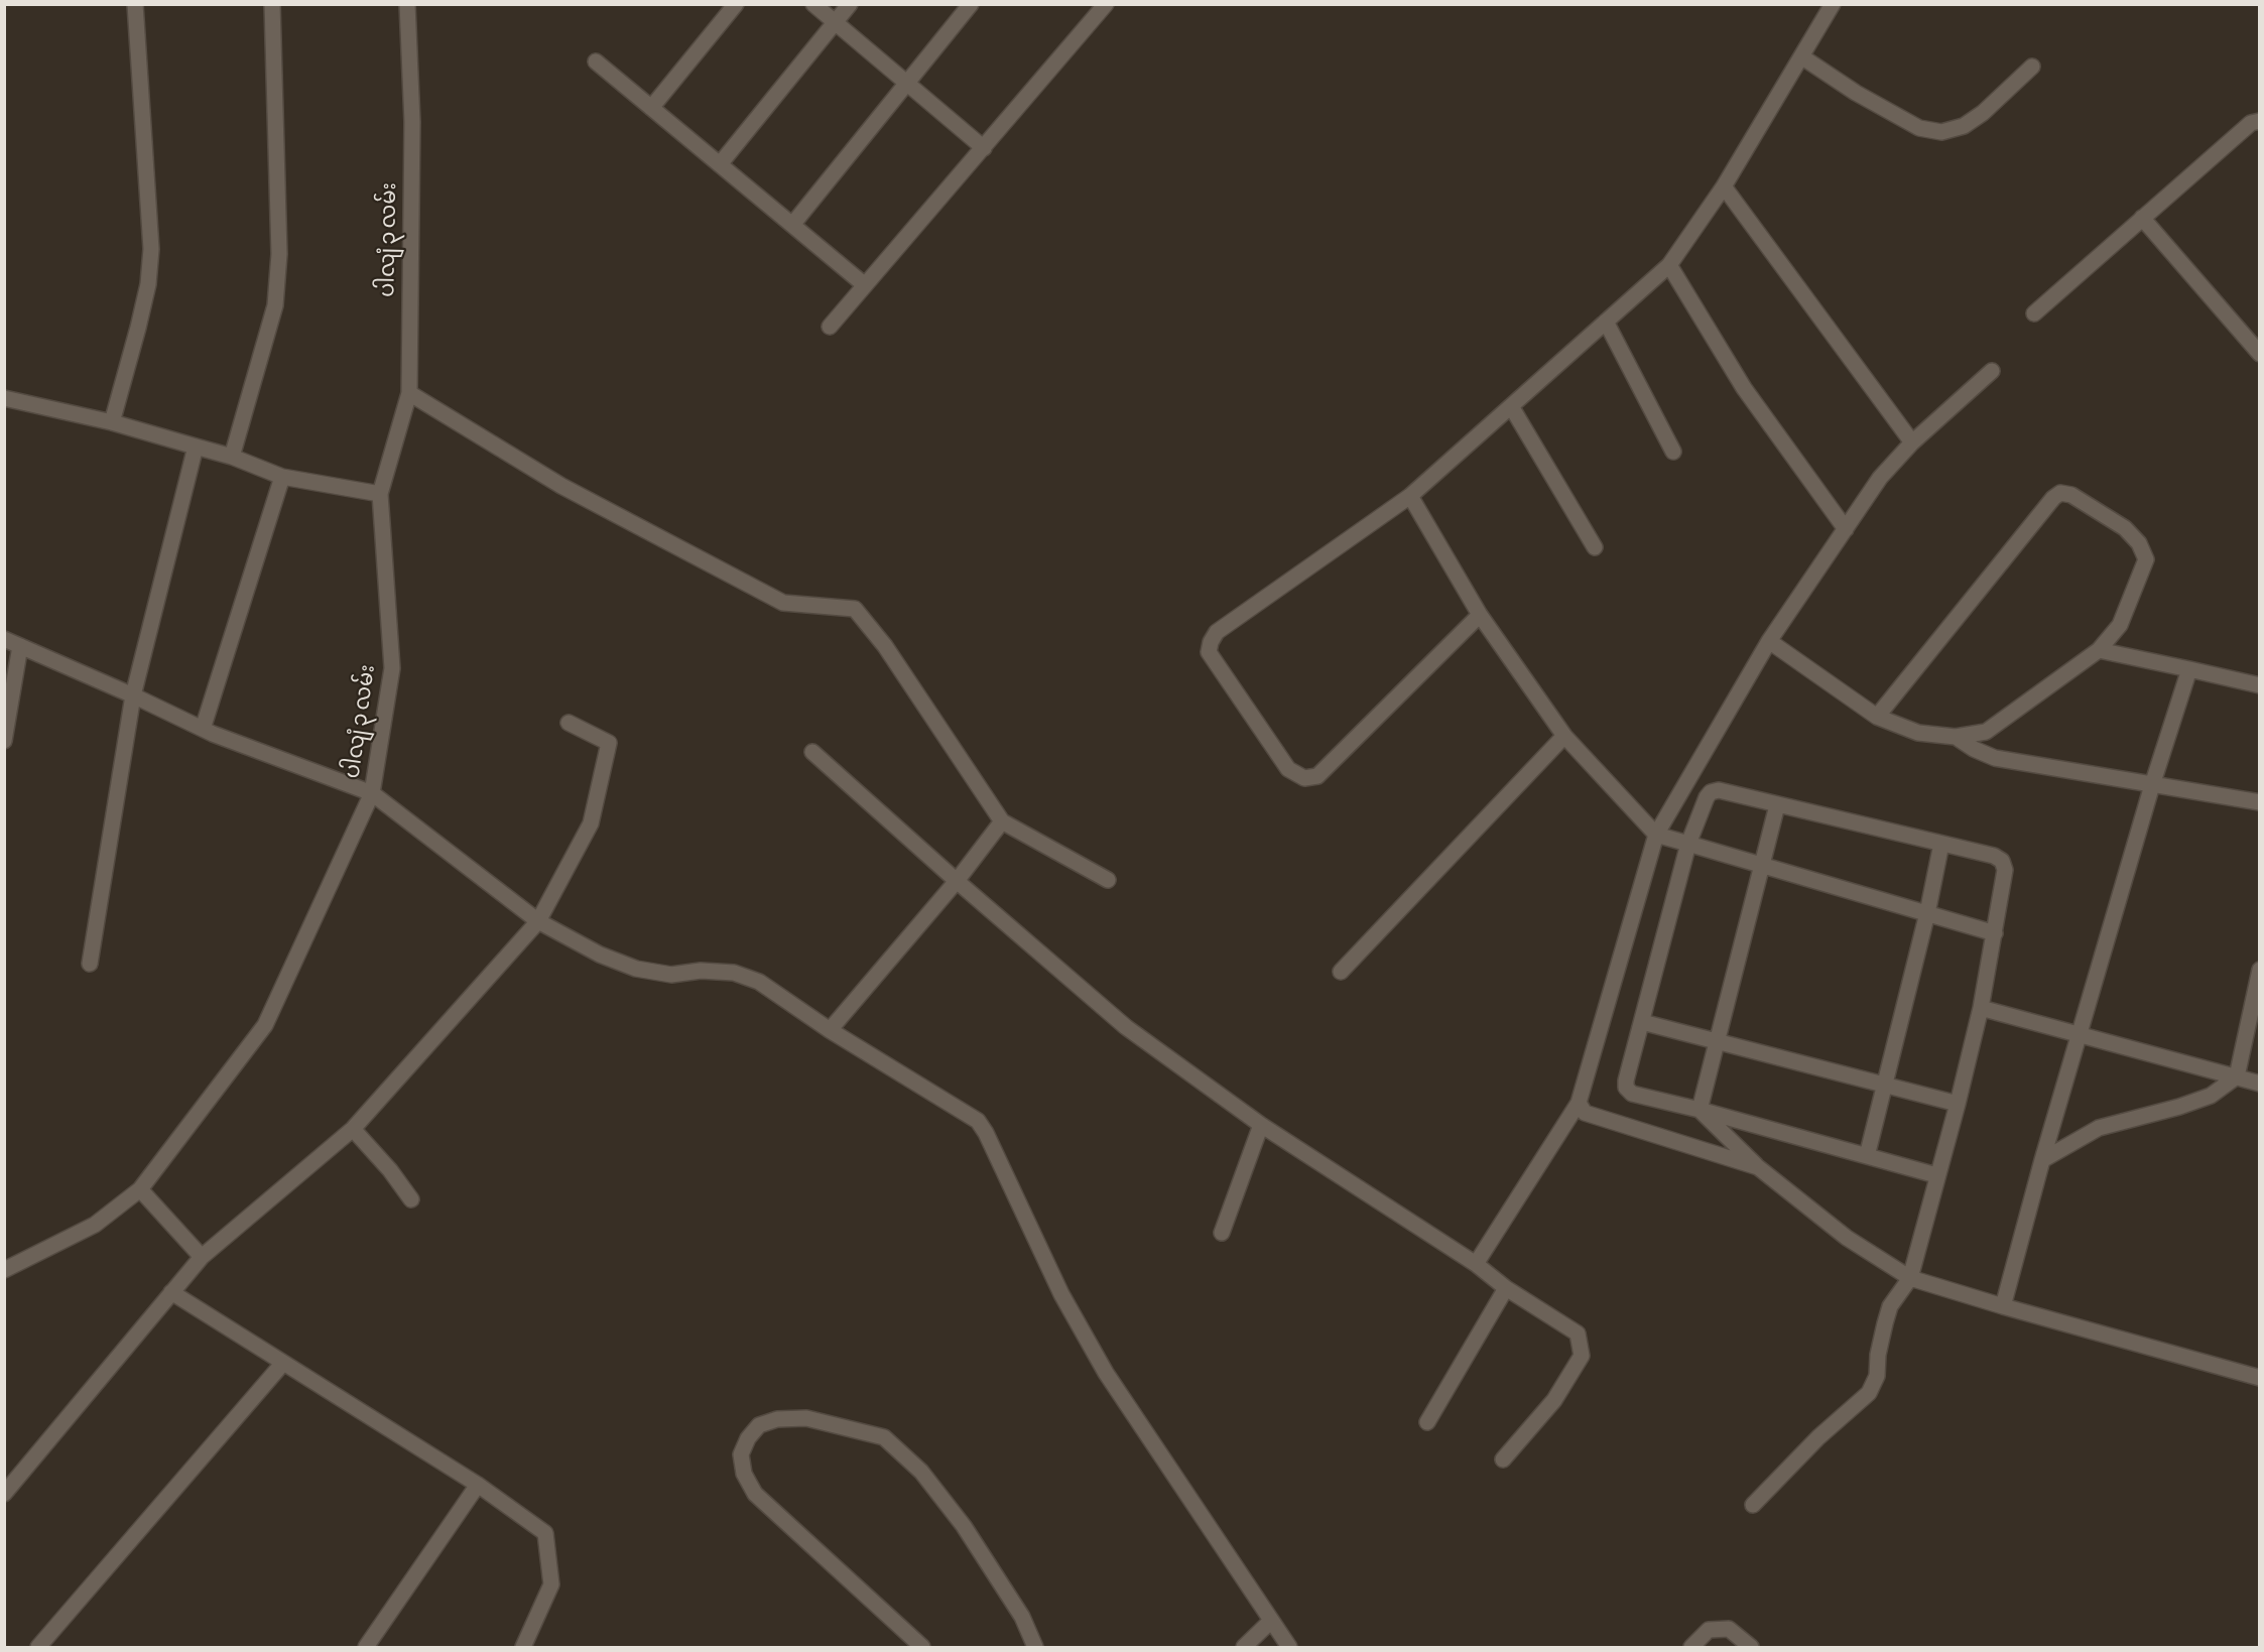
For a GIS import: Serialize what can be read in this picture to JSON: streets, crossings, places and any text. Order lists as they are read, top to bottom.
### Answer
{
  "streets": {
    "street": ["ပါလျံ ၃ လမ်း"]
  }
}
